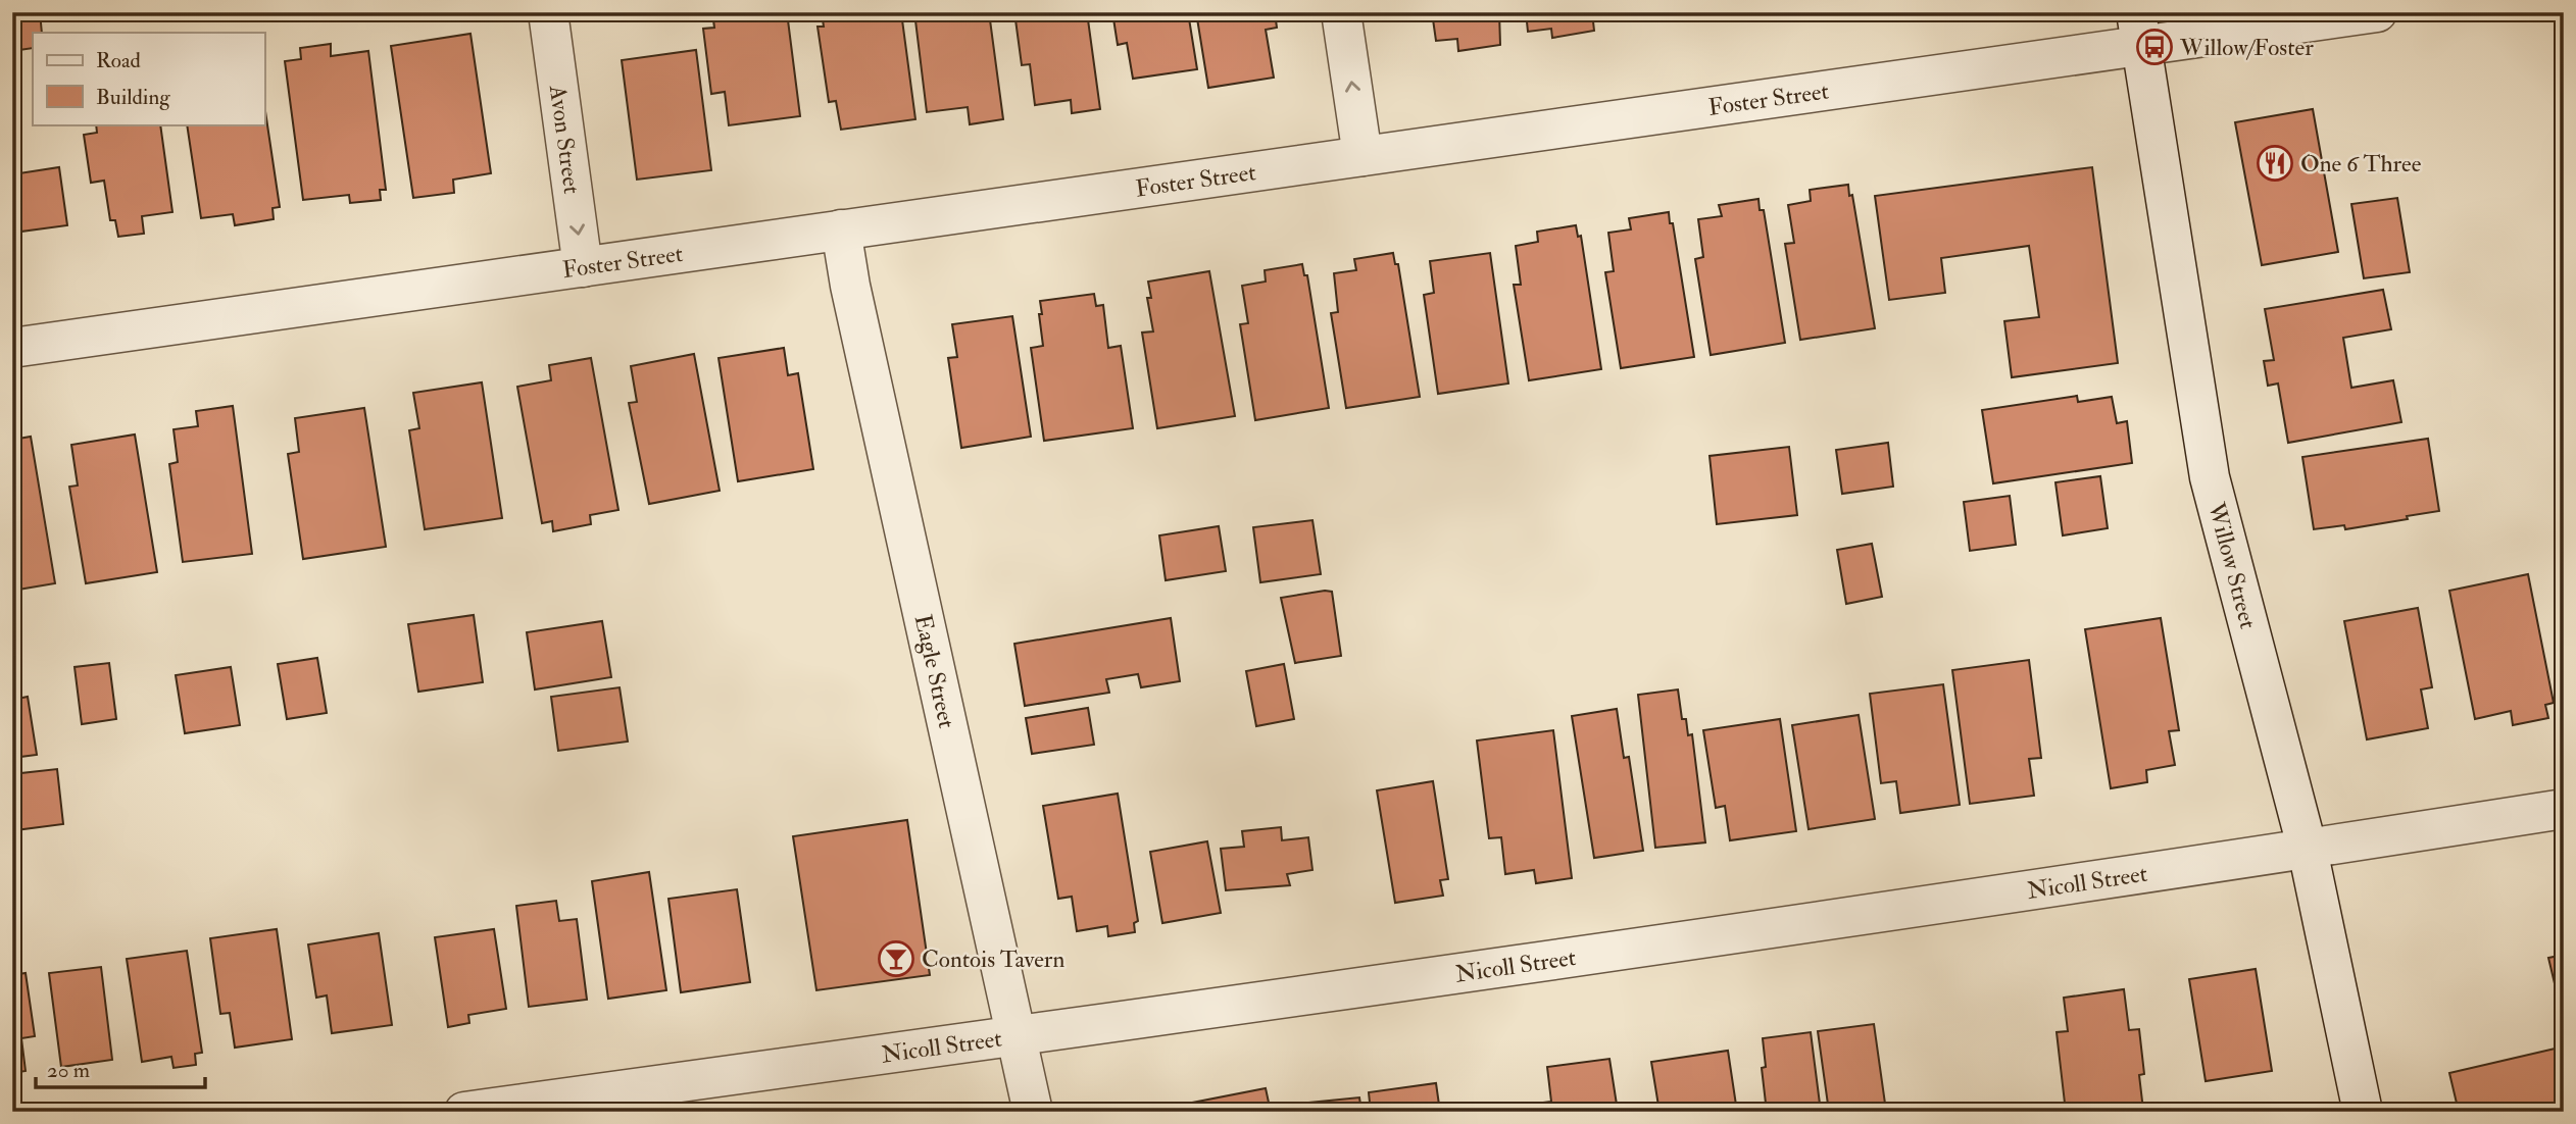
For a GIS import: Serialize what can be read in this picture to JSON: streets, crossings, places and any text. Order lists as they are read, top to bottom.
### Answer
{
  "streets": {
    "street": [
      "Foster Street",
      "Avon Street",
      "Willow Street",
      "Eagle Street",
      "Nicoll Street"
    ]
  },
  "crossings": [
    ["Foster Street", "Avon Street"],
    ["Foster Street", "Willow Street"],
    ["Foster Street", "Eagle Street"],
    ["Willow Street", "Nicoll Street"],
    ["Eagle Street", "Nicoll Street"]
  ],
  "one_way": ["Avon Street"],
  "places": {
    "bus stop": ["Willow/Foster"],
    "restaurant": ["One 6 Three"],
    "bar": ["Contois Tavern"]
  },
  "legend": ["Road", "Building"],
  "scale_bar": "20 m"
}
